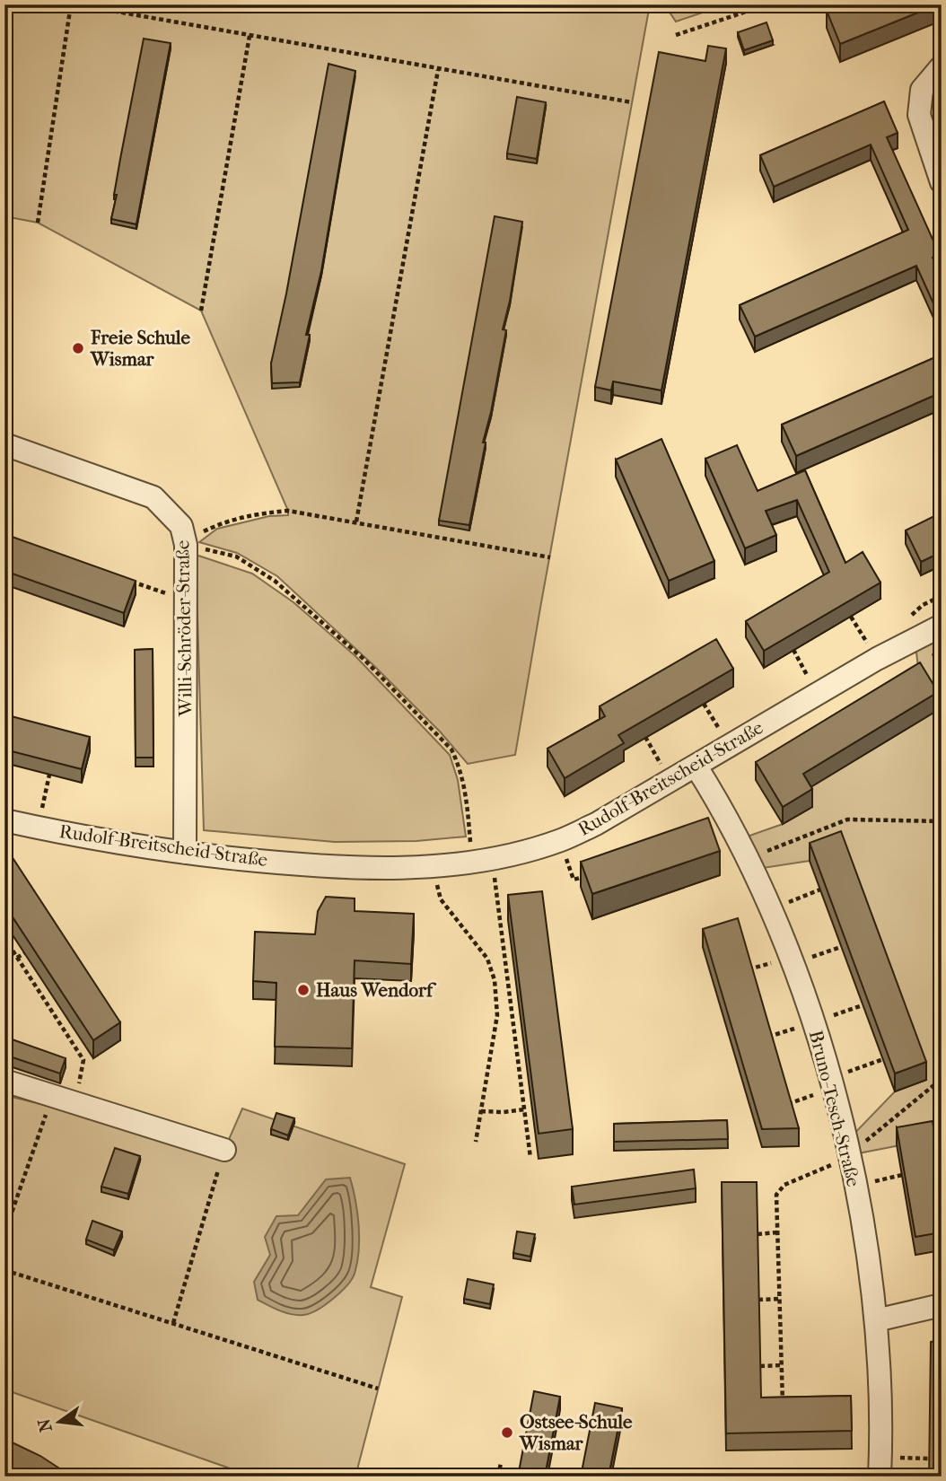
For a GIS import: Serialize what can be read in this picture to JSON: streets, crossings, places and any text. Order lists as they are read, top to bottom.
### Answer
{
  "streets": {
    "street": ["Willi-Schröder-Straße", "Rudolf-Breitscheid-Straße", "Bruno-Tesch-Straße"]
  },
  "crossings": [
    ["Willi-Schröder-Straße", "Rudolf-Breitscheid-Straße"],
    ["Rudolf-Breitscheid-Straße", "Bruno-Tesch-Straße"]
  ],
  "places": ["Freie Schule Wismar", "Haus Wendorf", "Ostsee-Schule Wismar"],
  "north": "left"
}
